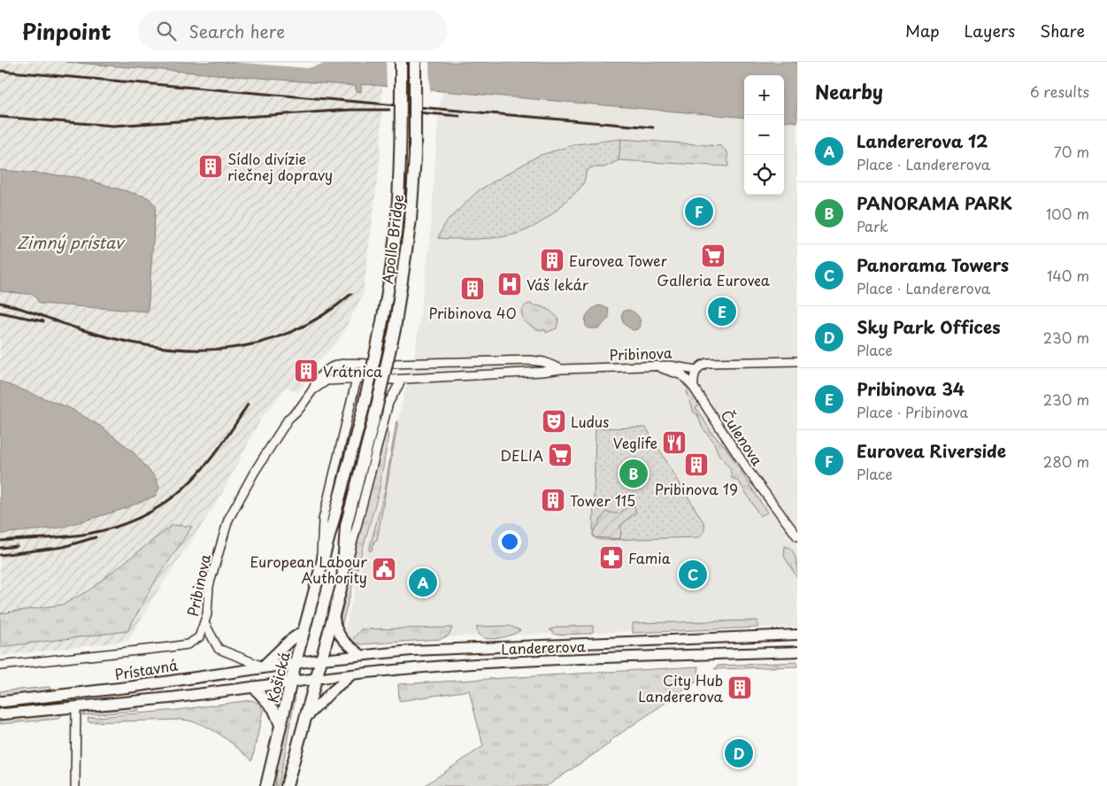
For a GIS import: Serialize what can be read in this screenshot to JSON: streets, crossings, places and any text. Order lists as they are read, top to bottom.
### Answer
{
  "streets": {
    "main road": [
      "Apollo Bridge",
      "Landererova",
      "Prístavná",
      "Košická"
    ],
    "street": ["Pribinova", "Čulenova"]
  },
  "crossings": [
    ["Apollo Bridge", "Košická"],
    ["Pribinova", "Čulenova"],
    ["Pribinova", "Košická"],
    ["Landererova", "Prístavná"],
    ["Landererova", "Košická"],
    ["Prístavná", "Košická"]
  ],
  "water": ["Zimný prístav"],
  "places": {
    "building": [
      "Sídlo divízie riečnej dopravy",
      "Eurovea Tower",
      "Pribinova 40",
      "Vrátnica",
      "Pribinova 19",
      "Tower 115",
      "City Hub Landererova"
    ],
    "supermarket": ["Galleria Eurovea", "DELIA"],
    "hospital": ["Váš lekár"],
    "theatre": ["Ludus"],
    "restaurant": ["Veglife"],
    "pharmacy": ["Famia"],
    "public building": ["European Labour Authority"]
  },
  "page": {
    "header": "Pinpoint",
    "search": "Search here",
    "nav": ["Map", "Layers", "Share"],
    "heading": ["Nearby", "6 results"],
    "map_buttons": ["+", "−"],
    "list": [
      {
        "mark": "A",
        "name": "Landererova 12",
        "note": "Place · Landererova",
        "value": "70 m"
      },
      {
        "mark": "B",
        "name": "PANORAMA PARK",
        "note": "Park",
        "value": "100 m"
      },
      {
        "mark": "C",
        "name": "Panorama Towers",
        "note": "Place · Landererova",
        "value": "140 m"
      },
      {
        "mark": "D",
        "name": "Sky Park Offices",
        "note": "Place",
        "value": "230 m"
      },
      {
        "mark": "E",
        "name": "Pribinova 34",
        "note": "Place · Pribinova",
        "value": "230 m"
      },
      {
        "mark": "F",
        "name": "Eurovea Riverside",
        "note": "Place",
        "value": "280 m"
      }
    ],
    "pins": [
      "F",
      "E",
      "B",
      "C",
      "A",
      "D"
    ]
  }
}
